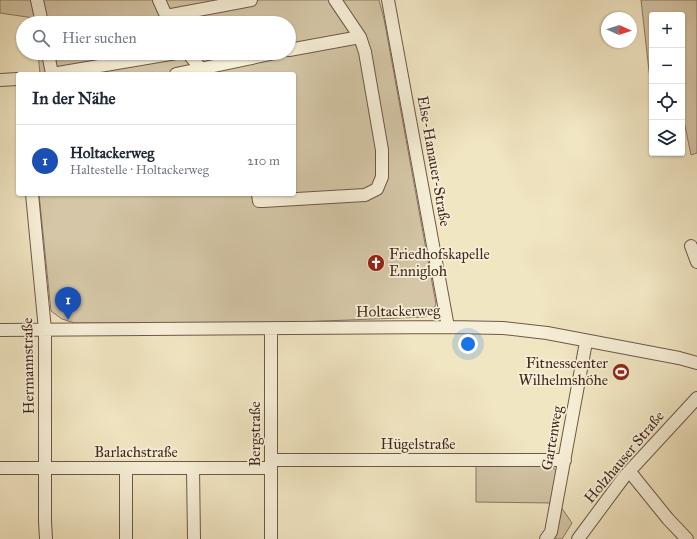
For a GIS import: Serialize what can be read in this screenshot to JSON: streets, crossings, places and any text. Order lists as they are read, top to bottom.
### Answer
{
  "streets": {
    "street": [
      "Else-Hanauer-Straße",
      "Holtackerweg",
      "Hermannstraße",
      "Bergstraße",
      "Gartenweg",
      "Hügelstraße",
      "Barlachstraße",
      "Holzhauser Straße"
    ]
  },
  "crossings": [
    ["Else-Hanauer-Straße", "Holtackerweg"],
    ["Holtackerweg", "Hermannstraße"],
    ["Holtackerweg", "Bergstraße"],
    ["Holtackerweg", "Gartenweg"],
    ["Hermannstraße", "Barlachstraße"],
    ["Bergstraße", "Hügelstraße"],
    ["Bergstraße", "Barlachstraße"],
    ["Gartenweg", "Hügelstraße"],
    ["Hügelstraße", "Barlachstraße"]
  ],
  "places": {
    "church": ["Friedhofskapelle Ennigloh"],
    "sports": ["Fitnesscenter Wilhelmshöhe"]
  },
  "north": "right",
  "page": {
    "map_buttons": ["+", "−"],
    "search": "Hier suchen",
    "heading": "In der Nähe",
    "list": [
      {
        "mark": "1",
        "name": "Holtackerweg",
        "note": "Haltestelle · Holtackerweg",
        "value": "210 m"
      }
    ],
    "pins": "1"
  }
}
